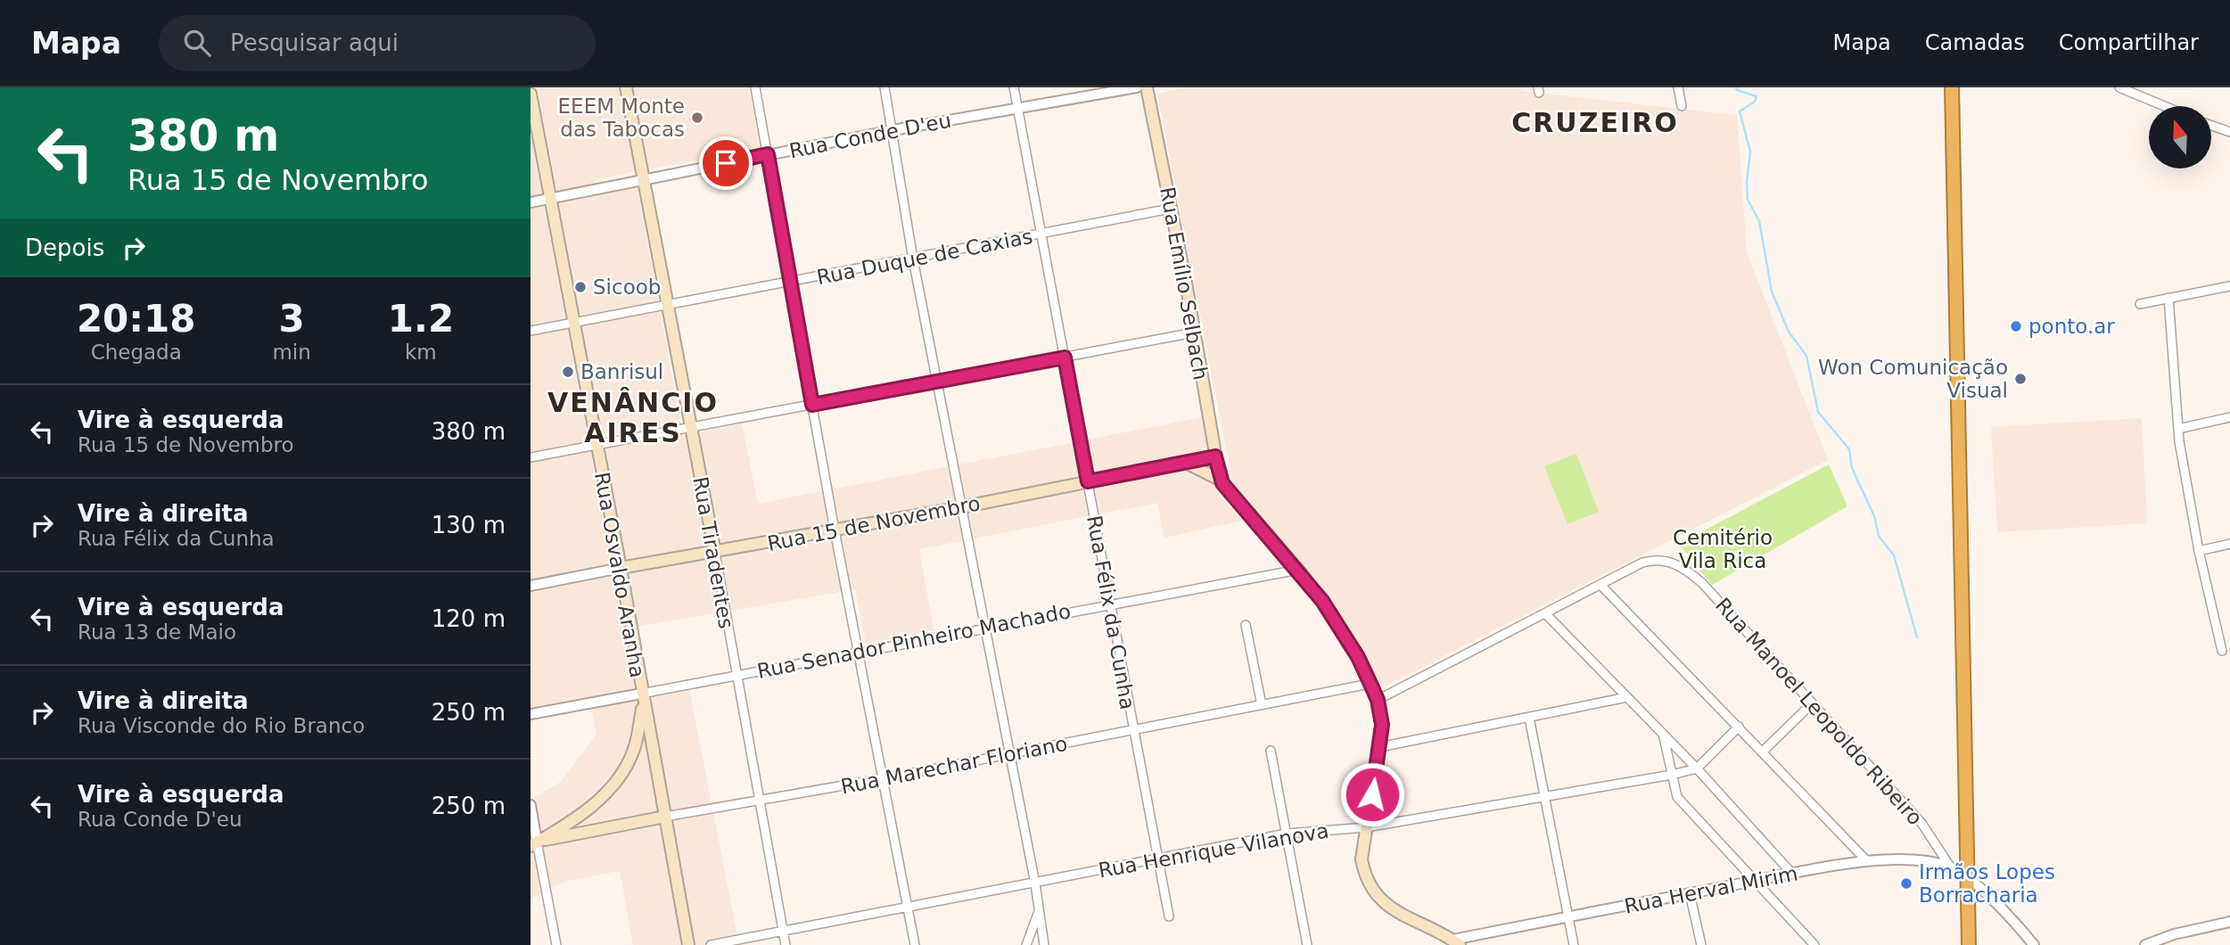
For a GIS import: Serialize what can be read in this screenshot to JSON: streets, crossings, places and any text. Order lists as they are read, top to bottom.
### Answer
{
  "streets": {
    "main road": [
      "Rua Emílio Selbach",
      "Rua 15 de Novembro",
      "Rua Tiradentes",
      "Rua Osvaldo Aranha",
      "Rua Marechar Floriano"
    ],
    "street": [
      "Rua Conde D'eu",
      "Rua Duque de Caxias",
      "Rua Félix da Cunha",
      "Rua Senador Pinheiro Machado",
      "Rua Manoel Leopoldo Ribeiro",
      "Rua Henrique Vilanova",
      "Rua Herval Mirim"
    ]
  },
  "crossings": [
    ["Rua Conde D'eu", "Rua Tiradentes"],
    ["Rua Conde D'eu", "Rua Osvaldo Aranha"],
    ["Rua Conde D'eu", "Rua Félix da Cunha"],
    ["Rua Duque de Caxias", "Rua Emílio Selbach"],
    ["Rua Duque de Caxias", "Rua Tiradentes"],
    ["Rua Duque de Caxias", "Rua Osvaldo Aranha"],
    ["Rua Duque de Caxias", "Rua Félix da Cunha"],
    ["Rua Emílio Selbach", "Rua 15 de Novembro"],
    ["Rua 15 de Novembro", "Rua Tiradentes"],
    ["Rua 15 de Novembro", "Rua Osvaldo Aranha"],
    ["Rua 15 de Novembro", "Rua Félix da Cunha"],
    ["Rua Tiradentes", "Rua Senador Pinheiro Machado"],
    ["Rua Tiradentes", "Rua Marechar Floriano"],
    ["Rua Tiradentes", "Rua Henrique Vilanova"],
    ["Rua Osvaldo Aranha", "Rua Senador Pinheiro Machado"],
    ["Rua Osvaldo Aranha", "Rua Marechar Floriano"],
    ["Rua Félix da Cunha", "Rua Senador Pinheiro Machado"],
    ["Rua Félix da Cunha", "Rua Marechar Floriano"],
    ["Rua Félix da Cunha", "Rua Henrique Vilanova"],
    ["Rua Manoel Leopoldo Ribeiro", "Rua Herval Mirim"]
  ],
  "districts": ["CRUZEIRO", "VENÂNCIO AIRES"],
  "parks": ["Cemitério Vila Rica"],
  "places": [
    "EEEM Monte das Tabocas",
    "Sicoob",
    "ponto.ar",
    "Banrisul",
    "Won Comunicação Visual",
    "Irmãos Lopes Borracharia"
  ],
  "north": "top",
  "page": {
    "header": "Mapa",
    "search": "Pesquisar aqui",
    "nav": ["Mapa", "Camadas", "Compartilhar"],
    "turn": ["380 m", "Rua 15 de Novembro"],
    "then": "Depois",
    "eta": [
      "20:18",
      "Chegada",
      "3",
      "min",
      "1.2",
      "km"
    ],
    "list": [
      {
        "name": "Vire à esquerda",
        "note": "Rua 15 de Novembro",
        "value": "380 m"
      },
      {
        "name": "Vire à direita",
        "note": "Rua Félix da Cunha",
        "value": "130 m"
      },
      {
        "name": "Vire à esquerda",
        "note": "Rua 13 de Maio",
        "value": "120 m"
      },
      {
        "name": "Vire à direita",
        "note": "Rua Visconde do Rio Branco",
        "value": "250 m"
      },
      {
        "name": "Vire à esquerda",
        "note": "Rua Conde D'eu",
        "value": "250 m"
      }
    ]
  }
}
